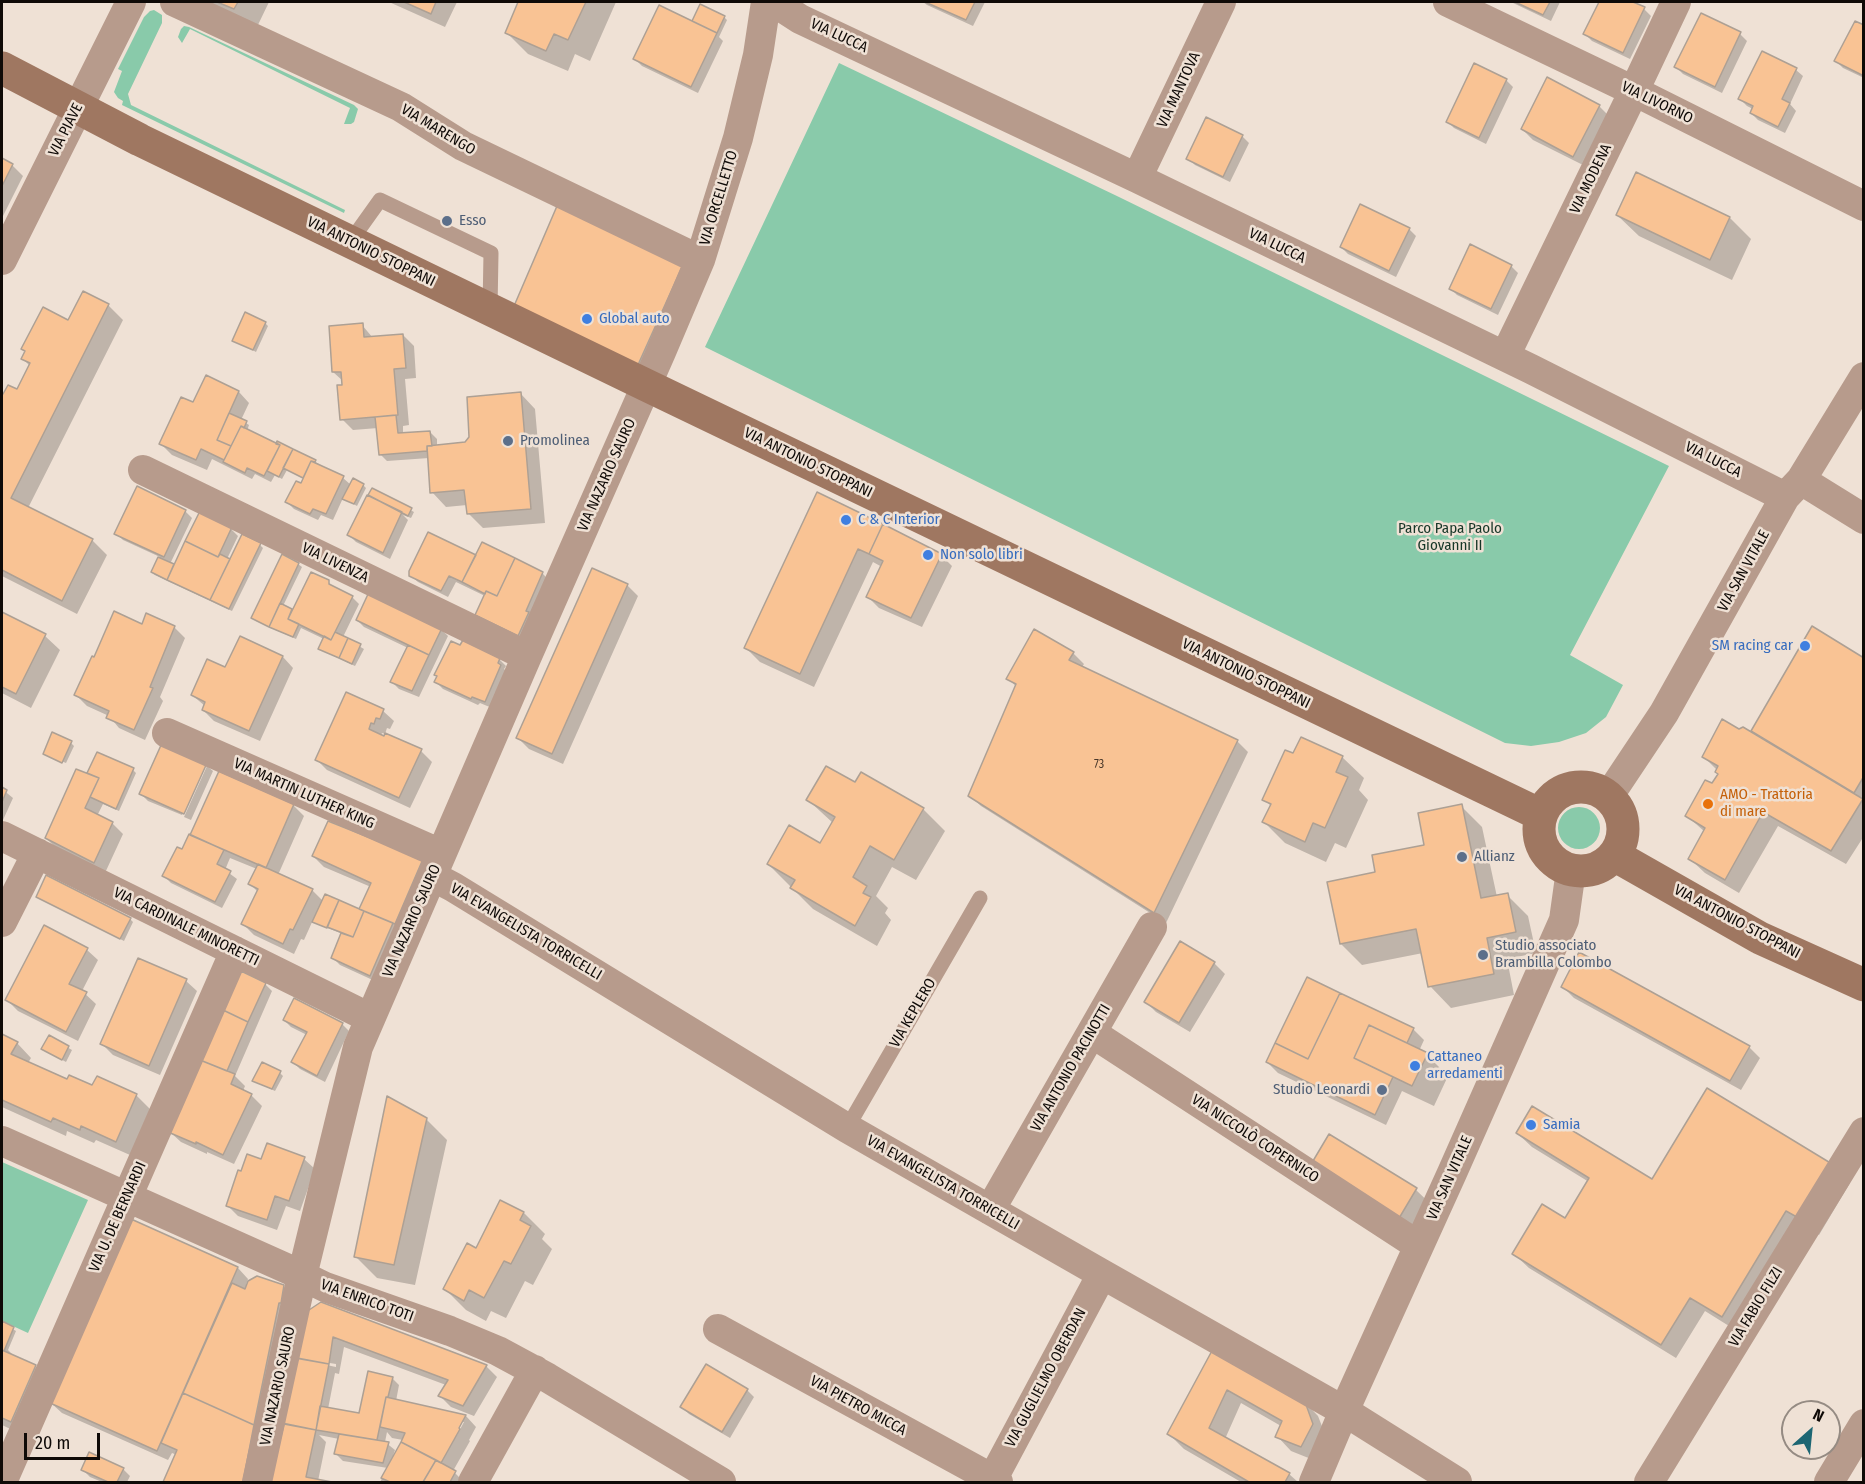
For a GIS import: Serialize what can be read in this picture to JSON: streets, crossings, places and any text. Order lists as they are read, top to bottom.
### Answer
{
  "streets": {
    "street": [
      "VIA LUCCA",
      "VIA MANTOVA",
      "VIA LIVORNO",
      "VIA PIAVE",
      "VIA MARENGO",
      "VIA MODENA",
      "VIA ORCELLETTO",
      "VIA ANTONIO STOPPANI",
      "VIA NAZARIO SAURO",
      "VIA LIVENZA",
      "VIA SAN VITALE",
      "VIA MARTIN LUTHER KING",
      "VIA CARDINALE MINORETTI",
      "VIA EVANGELISTA TORRICELLI",
      "VIA ANTONIO PACINOTTI",
      "VIA NICCOLÒ COPERNICO",
      "VIA U. DE BERNARDI",
      "VIA ENRICO TOTI",
      "VIA FABIO FILZI",
      "VIA GUGLIELMO OBERDAN",
      "VIA PIETRO MICCA"
    ],
    "lane": ["VIA KEPLERO"]
  },
  "crossings": [
    ["VIA LUCCA", "VIA MANTOVA"],
    ["VIA LUCCA", "VIA MODENA"],
    ["VIA LUCCA", "VIA ORCELLETTO"],
    ["VIA LUCCA", "VIA SAN VITALE"],
    ["VIA LIVORNO", "VIA MODENA"],
    ["VIA PIAVE", "VIA ANTONIO STOPPANI"],
    ["VIA MARENGO", "VIA ORCELLETTO"],
    ["VIA ORCELLETTO", "VIA ANTONIO STOPPANI"],
    ["VIA ORCELLETTO", "VIA NAZARIO SAURO"],
    ["VIA ANTONIO STOPPANI", "VIA NAZARIO SAURO"],
    ["VIA ANTONIO STOPPANI", "VIA SAN VITALE"],
    ["VIA NAZARIO SAURO", "VIA LIVENZA"],
    ["VIA NAZARIO SAURO", "VIA MARTIN LUTHER KING"],
    ["VIA NAZARIO SAURO", "VIA CARDINALE MINORETTI"],
    ["VIA NAZARIO SAURO", "VIA EVANGELISTA TORRICELLI"],
    ["VIA NAZARIO SAURO", "VIA ENRICO TOTI"],
    ["VIA SAN VITALE", "VIA EVANGELISTA TORRICELLI"],
    ["VIA SAN VITALE", "VIA NICCOLÒ COPERNICO"],
    ["VIA MARTIN LUTHER KING", "VIA EVANGELISTA TORRICELLI"],
    ["VIA CARDINALE MINORETTI", "VIA U. DE BERNARDI"],
    ["VIA EVANGELISTA TORRICELLI", "VIA KEPLERO"],
    ["VIA EVANGELISTA TORRICELLI", "VIA ANTONIO PACINOTTI"],
    ["VIA EVANGELISTA TORRICELLI", "VIA GUGLIELMO OBERDAN"],
    ["VIA ANTONIO PACINOTTI", "VIA NICCOLÒ COPERNICO"],
    ["VIA U. DE BERNARDI", "VIA ENRICO TOTI"],
    ["VIA GUGLIELMO OBERDAN", "VIA PIETRO MICCA"]
  ],
  "parks": ["Parco Papa Paolo Giovanni II"],
  "places": [
    "Esso",
    "Global auto",
    "Promolinea",
    "C & C Interior",
    "Non solo libri",
    "SM racing car",
    "AMO - Trattoria di mare",
    "Allianz",
    "Studio associato Brambilla Colombo",
    "Cattaneo arredamenti",
    "Studio Leonardi",
    "Samia"
  ],
  "house_numbers": ["73"],
  "scale_bar": "20 m",
  "north": "top right"
}
